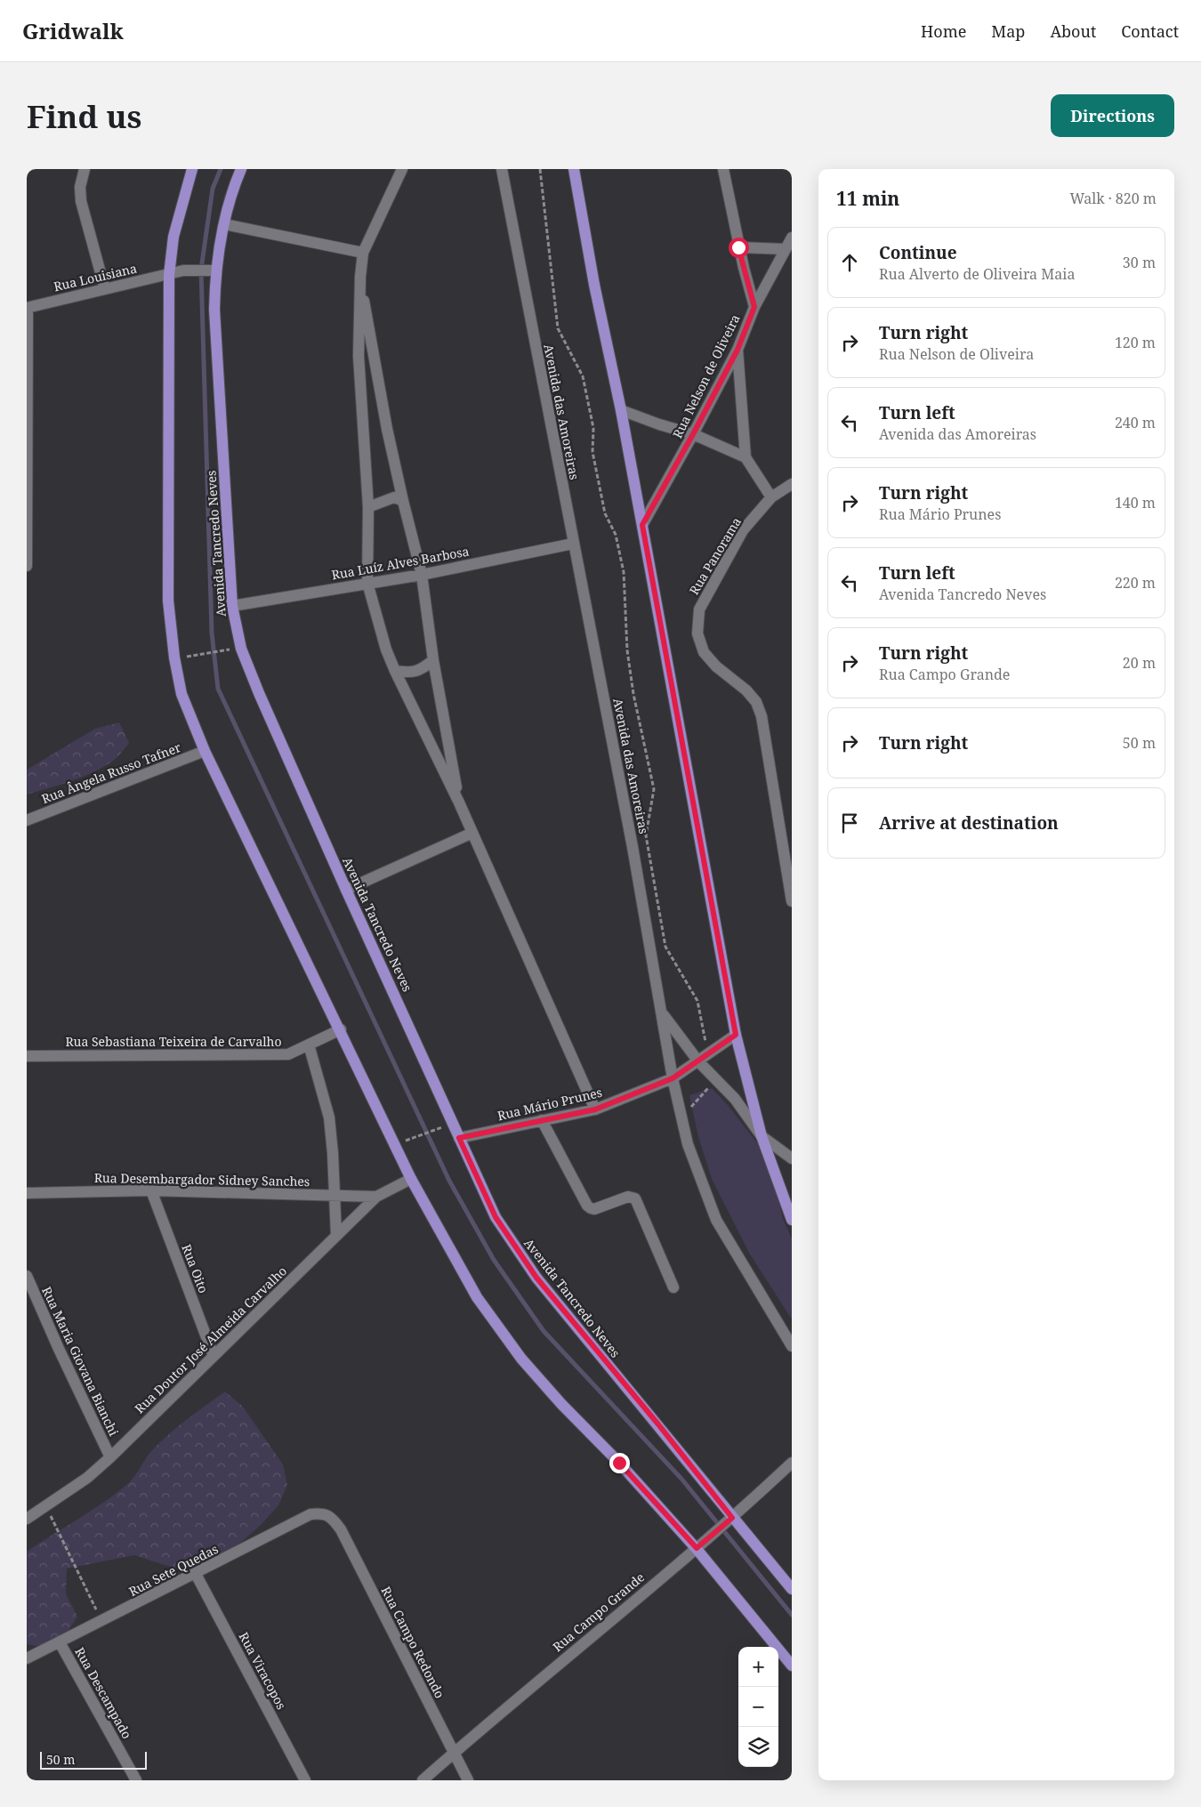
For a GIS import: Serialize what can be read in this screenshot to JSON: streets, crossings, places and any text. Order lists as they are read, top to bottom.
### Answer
{
  "streets": {
    "main road": ["Avenida Tancredo Neves"],
    "street": [
      "Rua Louisiana",
      "Rua Nelson de Oliveira",
      "Avenida das Amoreiras",
      "Rua Panorama",
      "Rua Luíz Alves Barbosa",
      "Rua Ângela Russo Tafner",
      "Rua Sebastiana Teixeira de Carvalho",
      "Rua Mário Prunes",
      "Rua Desembargador Sidney Sanches",
      "Rua Oito",
      "Rua Doutor José Almeida Carvalho",
      "Rua Maria Giovana Bianchi",
      "Rua Sete Quedas",
      "Rua Campo Grande",
      "Rua Campo Redondo",
      "Rua Viracopos",
      "Rua Descampado"
    ]
  },
  "crossings": [
    ["Rua Louisiana", "Avenida Tancredo Neves"],
    ["Avenida das Amoreiras", "Rua Luíz Alves Barbosa"],
    ["Avenida das Amoreiras", "Rua Mário Prunes"],
    ["Avenida Tancredo Neves", "Rua Luíz Alves Barbosa"],
    ["Avenida Tancredo Neves", "Rua Mário Prunes"],
    ["Avenida Tancredo Neves", "Rua Campo Grande"],
    ["Rua Desembargador Sidney Sanches", "Rua Oito"],
    ["Rua Desembargador Sidney Sanches", "Rua Doutor José Almeida Carvalho"],
    ["Rua Oito", "Rua Doutor José Almeida Carvalho"],
    ["Rua Doutor José Almeida Carvalho", "Rua Maria Giovana Bianchi"],
    ["Rua Sete Quedas", "Rua Campo Redondo"],
    ["Rua Sete Quedas", "Rua Viracopos"],
    ["Rua Sete Quedas", "Rua Descampado"],
    ["Rua Campo Grande", "Rua Campo Redondo"]
  ],
  "scale_bar": "50 m",
  "page": {
    "header": "Gridwalk",
    "nav": [
      "Home",
      "Map",
      "About",
      "Contact"
    ],
    "buttons": "Directions",
    "title": "Find us",
    "heading": ["11 min", "Walk · 820 m"],
    "list": [
      ["Continue", "Rua Alverto de Oliveira Maia", "30 m"],
      ["Turn right", "Rua Nelson de Oliveira", "120 m"],
      ["Turn left", "Avenida das Amoreiras", "240 m"],
      ["Turn right", "Rua Mário Prunes", "140 m"],
      ["Turn left", "Avenida Tancredo Neves", "220 m"],
      ["Turn right", "Rua Campo Grande", "20 m"],
      ["Turn right", "50 m"],
      "Arrive at destination"
    ],
    "map_buttons": ["+", "−"],
    "scale": "50 m"
  }
}
